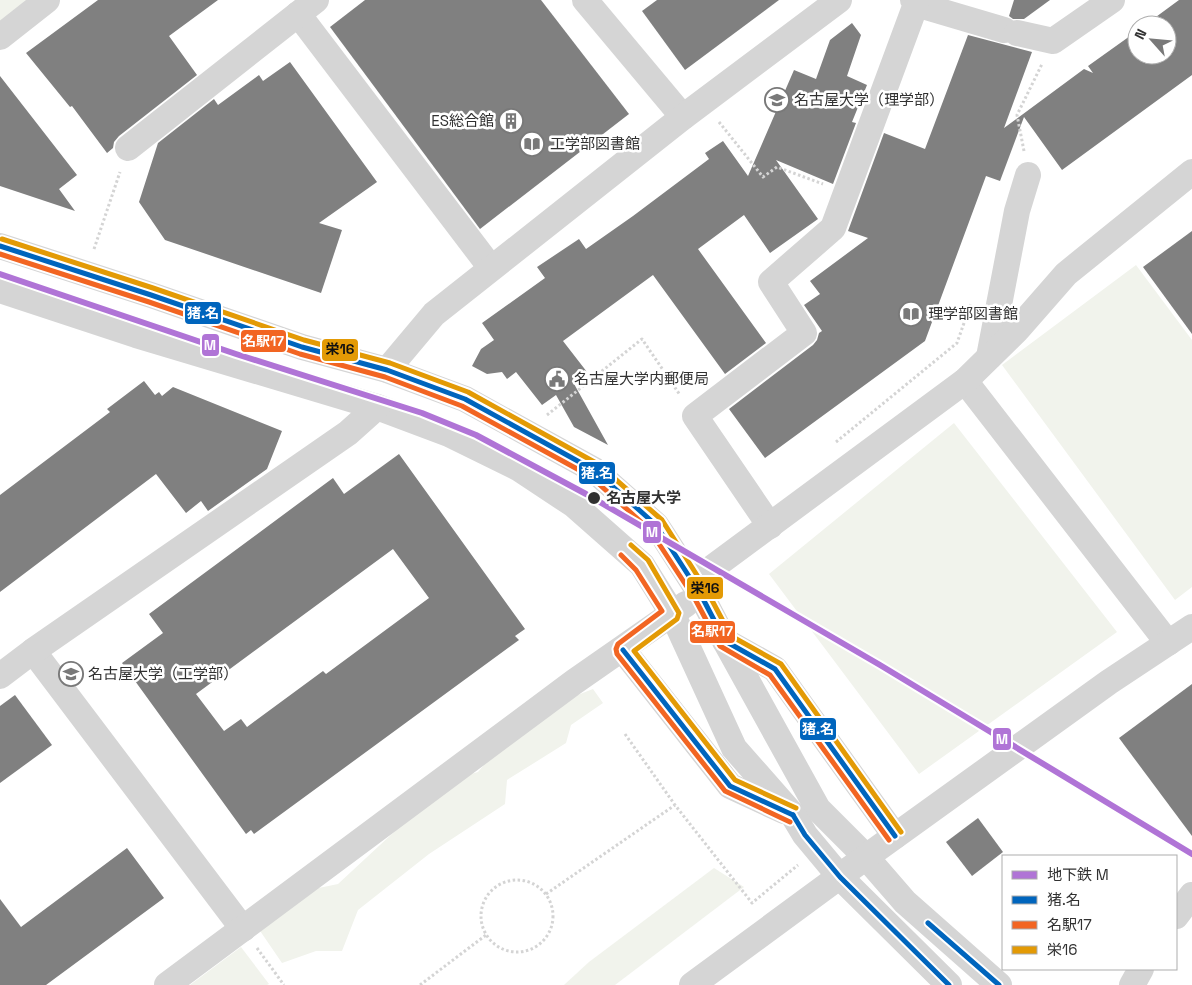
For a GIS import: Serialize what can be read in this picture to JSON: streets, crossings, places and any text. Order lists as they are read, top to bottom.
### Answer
{
  "places": {
    "school or university": ["名古屋大学（理学部）", "名古屋大学（工学部）"],
    "building": ["ES総合館"],
    "library": ["工学部図書館", "理学部図書館"],
    "public building": ["名古屋大学内郵便局"],
    "other": ["名古屋大学"]
  },
  "lines": [
    "transit line 栄16",
    "transit line 猪.名",
    "transit line 名駅17",
    "metro line M"
  ],
  "legend": [
    "地下鉄 M",
    "猪.名",
    "名駅17",
    "栄16"
  ],
  "north": "top left"
}
